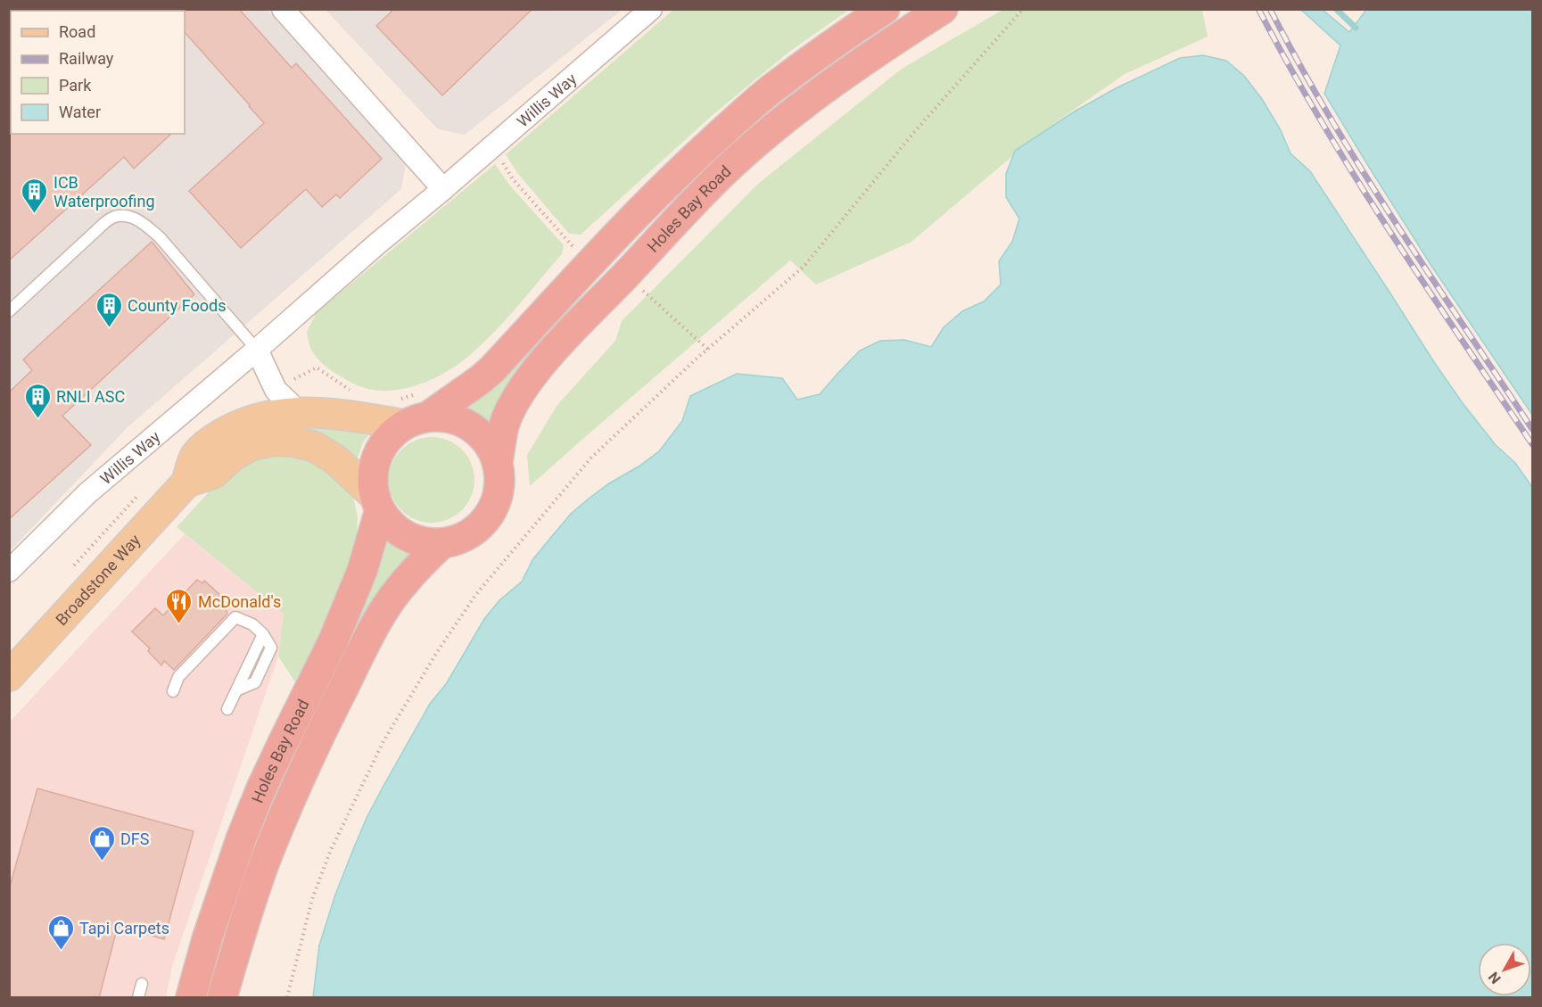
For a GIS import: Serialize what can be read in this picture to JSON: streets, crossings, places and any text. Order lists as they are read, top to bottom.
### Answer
{
  "streets": {
    "highway": ["Holes Bay Road"],
    "main road": ["Broadstone Way"],
    "street": ["Willis Way"]
  },
  "crossings": [
    ["Holes Bay Road", "Broadstone Way"]
  ],
  "places": {
    "building": ["ICB Waterproofing", "County Foods", "RNLI ASC"],
    "restaurant": ["McDonald's"],
    "shop": ["DFS", "Tapi Carpets"]
  },
  "legend": [
    "Road",
    "Railway",
    "Park",
    "Water"
  ],
  "north": "bottom left"
}
